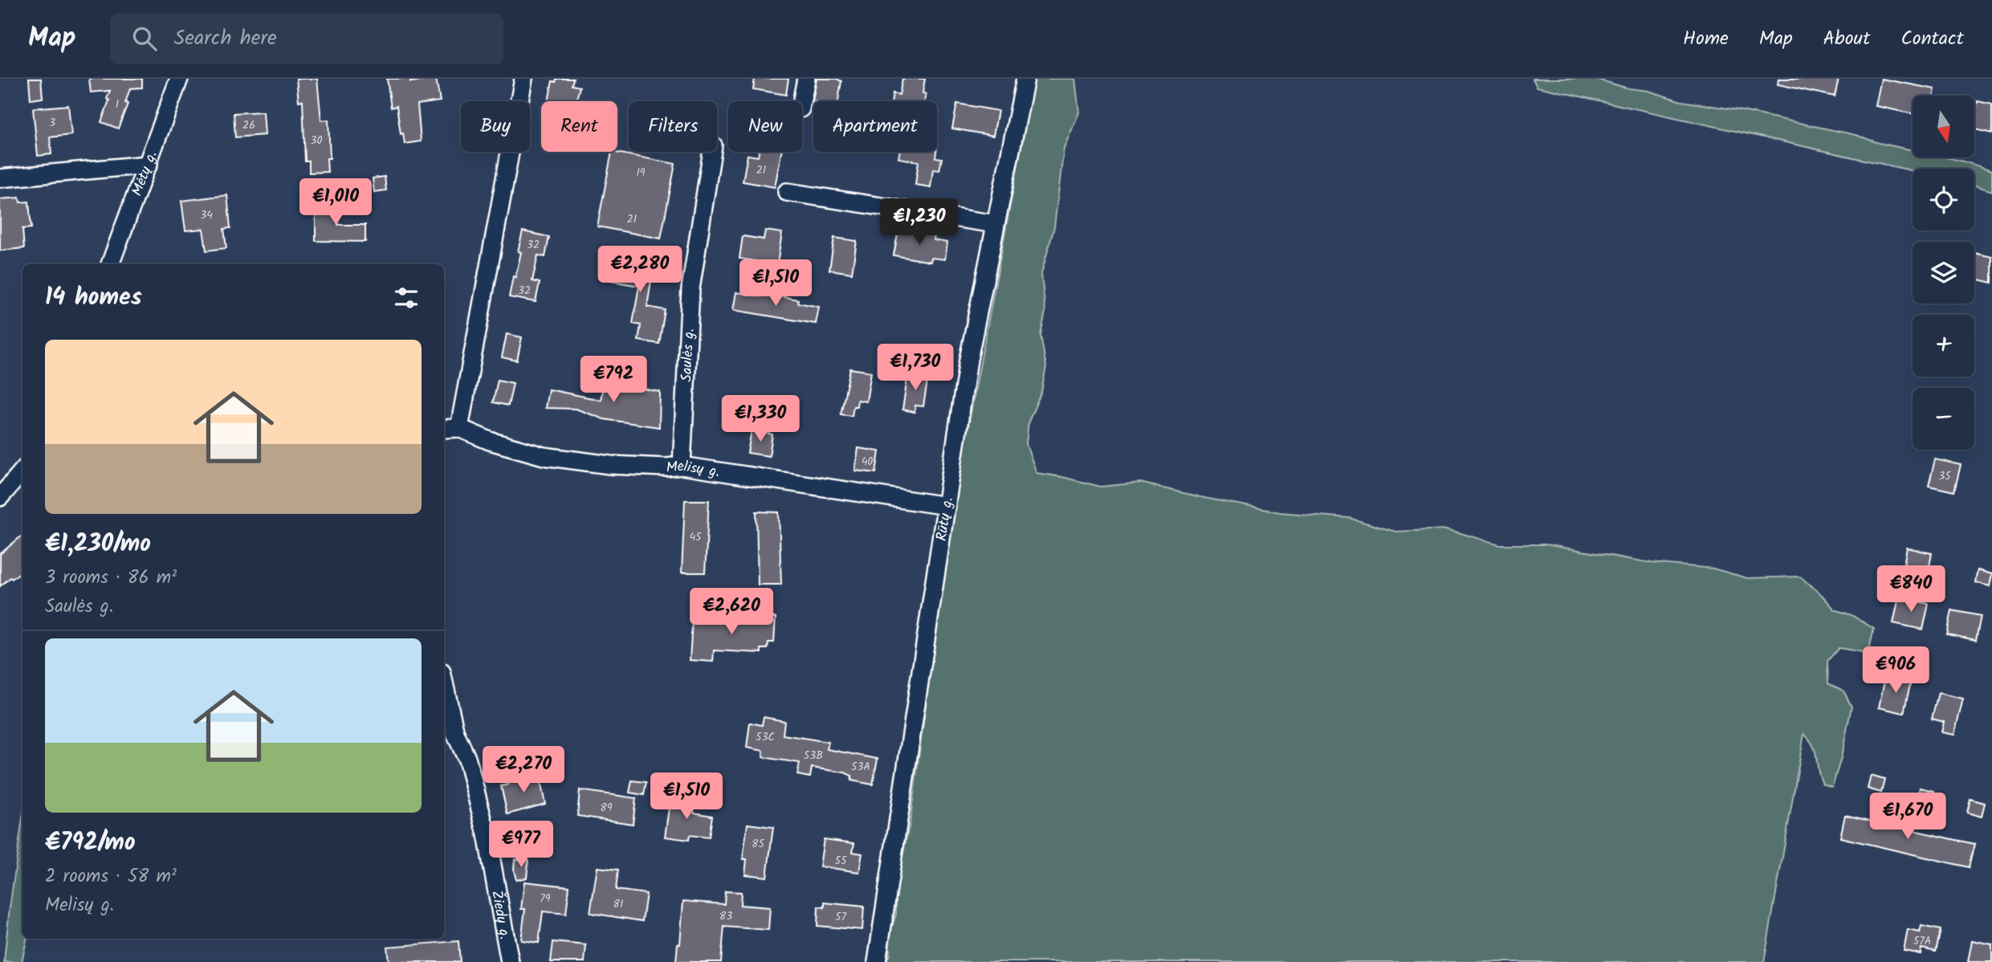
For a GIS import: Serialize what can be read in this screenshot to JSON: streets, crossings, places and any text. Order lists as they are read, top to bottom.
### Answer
{
  "streets": {
    "street": [
      "Mėtų g.",
      "Saulės g.",
      "Melisų g.",
      "Rūtų g.",
      "Žiedų g."
    ]
  },
  "crossings": [
    ["Saulės g.", "Melisų g."],
    ["Melisų g.", "Rūtų g."]
  ],
  "house_numbers": [
    "1",
    "3",
    "26",
    "30",
    "21",
    "19",
    "34",
    "21",
    "32",
    "32",
    "40",
    "35",
    "45",
    "53C",
    "53B",
    "53A",
    "89",
    "85",
    "55",
    "79",
    "81",
    "83",
    "57",
    "57A"
  ],
  "north": "bottom",
  "page": {
    "header": "Map",
    "search": "Search here",
    "nav": [
      "Home",
      "Map",
      "About",
      "Contact"
    ],
    "map_buttons": ["+", "−"],
    "chip": [
      "Buy",
      "Rent",
      "Filters",
      "New",
      "Apartment"
    ],
    "price": [
      "€1,010",
      "€1,230",
      "€2,280",
      "€1,510",
      "€1,730",
      "€792",
      "€1,330",
      "€840",
      "€2,620",
      "€906",
      "€2,270",
      "€1,510",
      "€1,670",
      "€977"
    ],
    "heading": "14 homes",
    "list": [
      {
        "name": "€1,230/mo",
        "note": "3 rooms · 86 m² · Saulės g."
      },
      {
        "name": "€792/mo",
        "note": "2 rooms · 58 m² · Melisų g."
      }
    ]
  }
}
